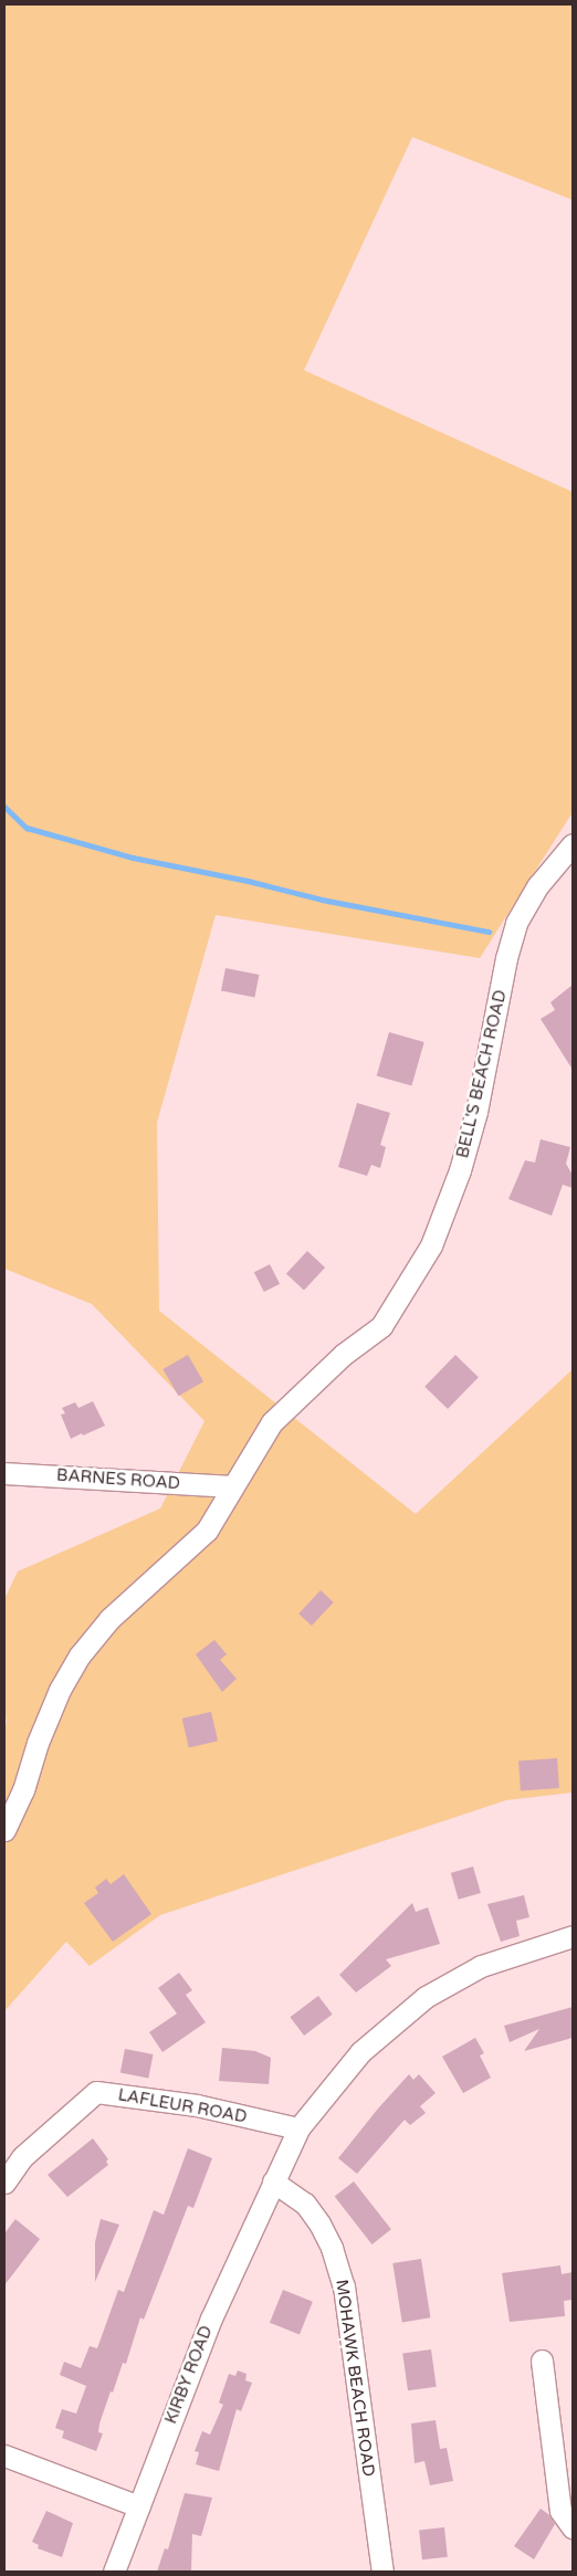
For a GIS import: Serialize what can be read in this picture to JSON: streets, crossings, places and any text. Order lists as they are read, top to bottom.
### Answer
{
  "streets": {
    "street": [
      "BELL'S BEACH ROAD",
      "BARNES ROAD",
      "LAFLEUR ROAD",
      "KIRBY ROAD",
      "MOHAWK BEACH ROAD"
    ]
  },
  "crossings": [
    ["BELL'S BEACH ROAD", "BARNES ROAD"],
    ["KIRBY ROAD", "MOHAWK BEACH ROAD"]
  ]
}
